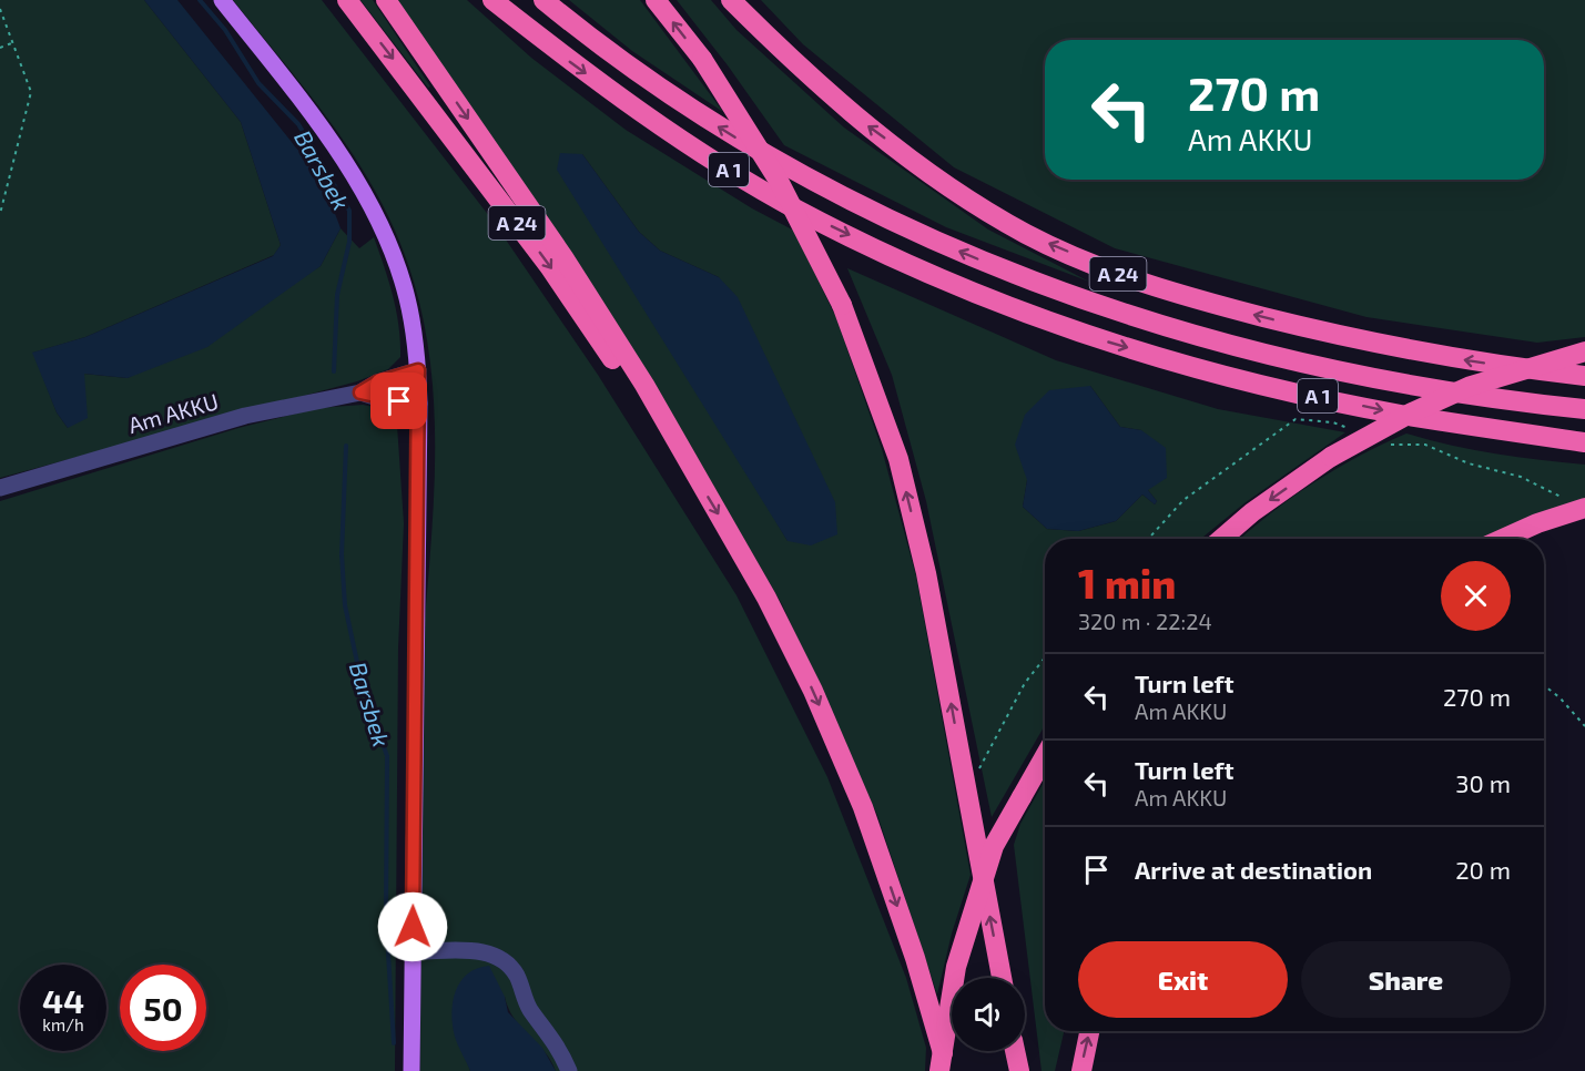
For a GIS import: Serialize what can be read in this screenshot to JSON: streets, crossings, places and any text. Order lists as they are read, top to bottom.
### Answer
{
  "streets": {
    "highway": ["A 1", "A 24"],
    "street": ["Am AKKU"]
  },
  "water": ["Barsbek"],
  "page": {
    "turn": ["270 m", "Am AKKU"],
    "heading": ["1 min", "320 m · 22:24"],
    "list": [
      {
        "name": "Turn left",
        "note": "Am AKKU",
        "value": "270 m"
      },
      {
        "name": "Turn left",
        "note": "Am AKKU",
        "value": "30 m"
      },
      {
        "name": "Arrive at destination",
        "value": "20 m"
      }
    ],
    "buttons": ["Exit", "Share"],
    "speed": "44 km/h",
    "limit": "50"
  }
}
